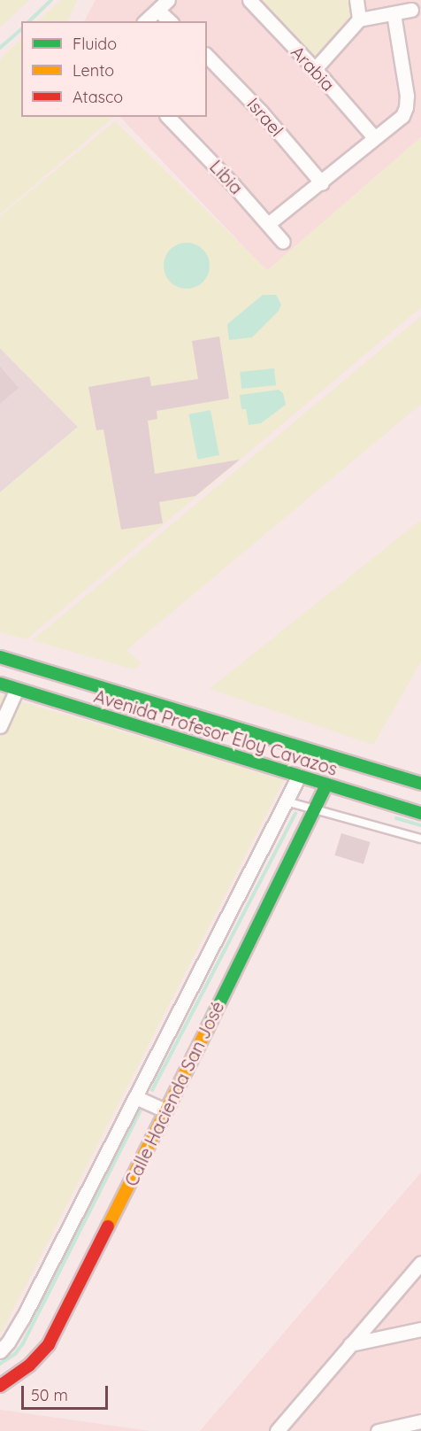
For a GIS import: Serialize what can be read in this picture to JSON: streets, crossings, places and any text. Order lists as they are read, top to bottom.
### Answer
{
  "streets": {
    "main road": ["Avenida Profesor Eloy Cavazos", "Calle Hacienda San José"],
    "street": ["Arabia", "Israel", "Libia"]
  },
  "crossings": [
    ["Avenida Profesor Eloy Cavazos", "Calle Hacienda San José"]
  ],
  "legend": ["Fluido", "Lento", "Atasco"],
  "scale_bar": "50 m"
}
